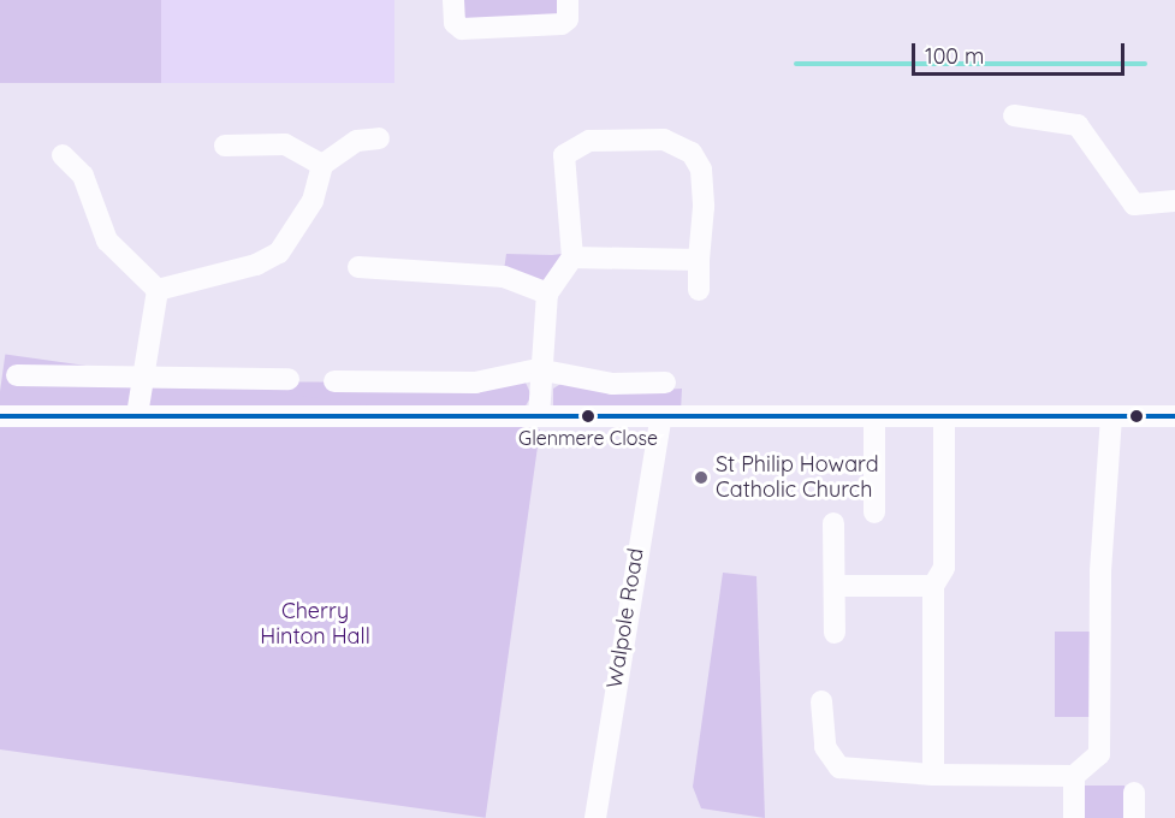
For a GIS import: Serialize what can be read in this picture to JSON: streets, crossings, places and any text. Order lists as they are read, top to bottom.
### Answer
{
  "streets": {
    "street": ["Walpole Road"]
  },
  "parks": ["Cherry Hinton Hall"],
  "places": ["Glenmere Close", "St Philip Howard Catholic Church"],
  "scale_bar": "100 m"
}
